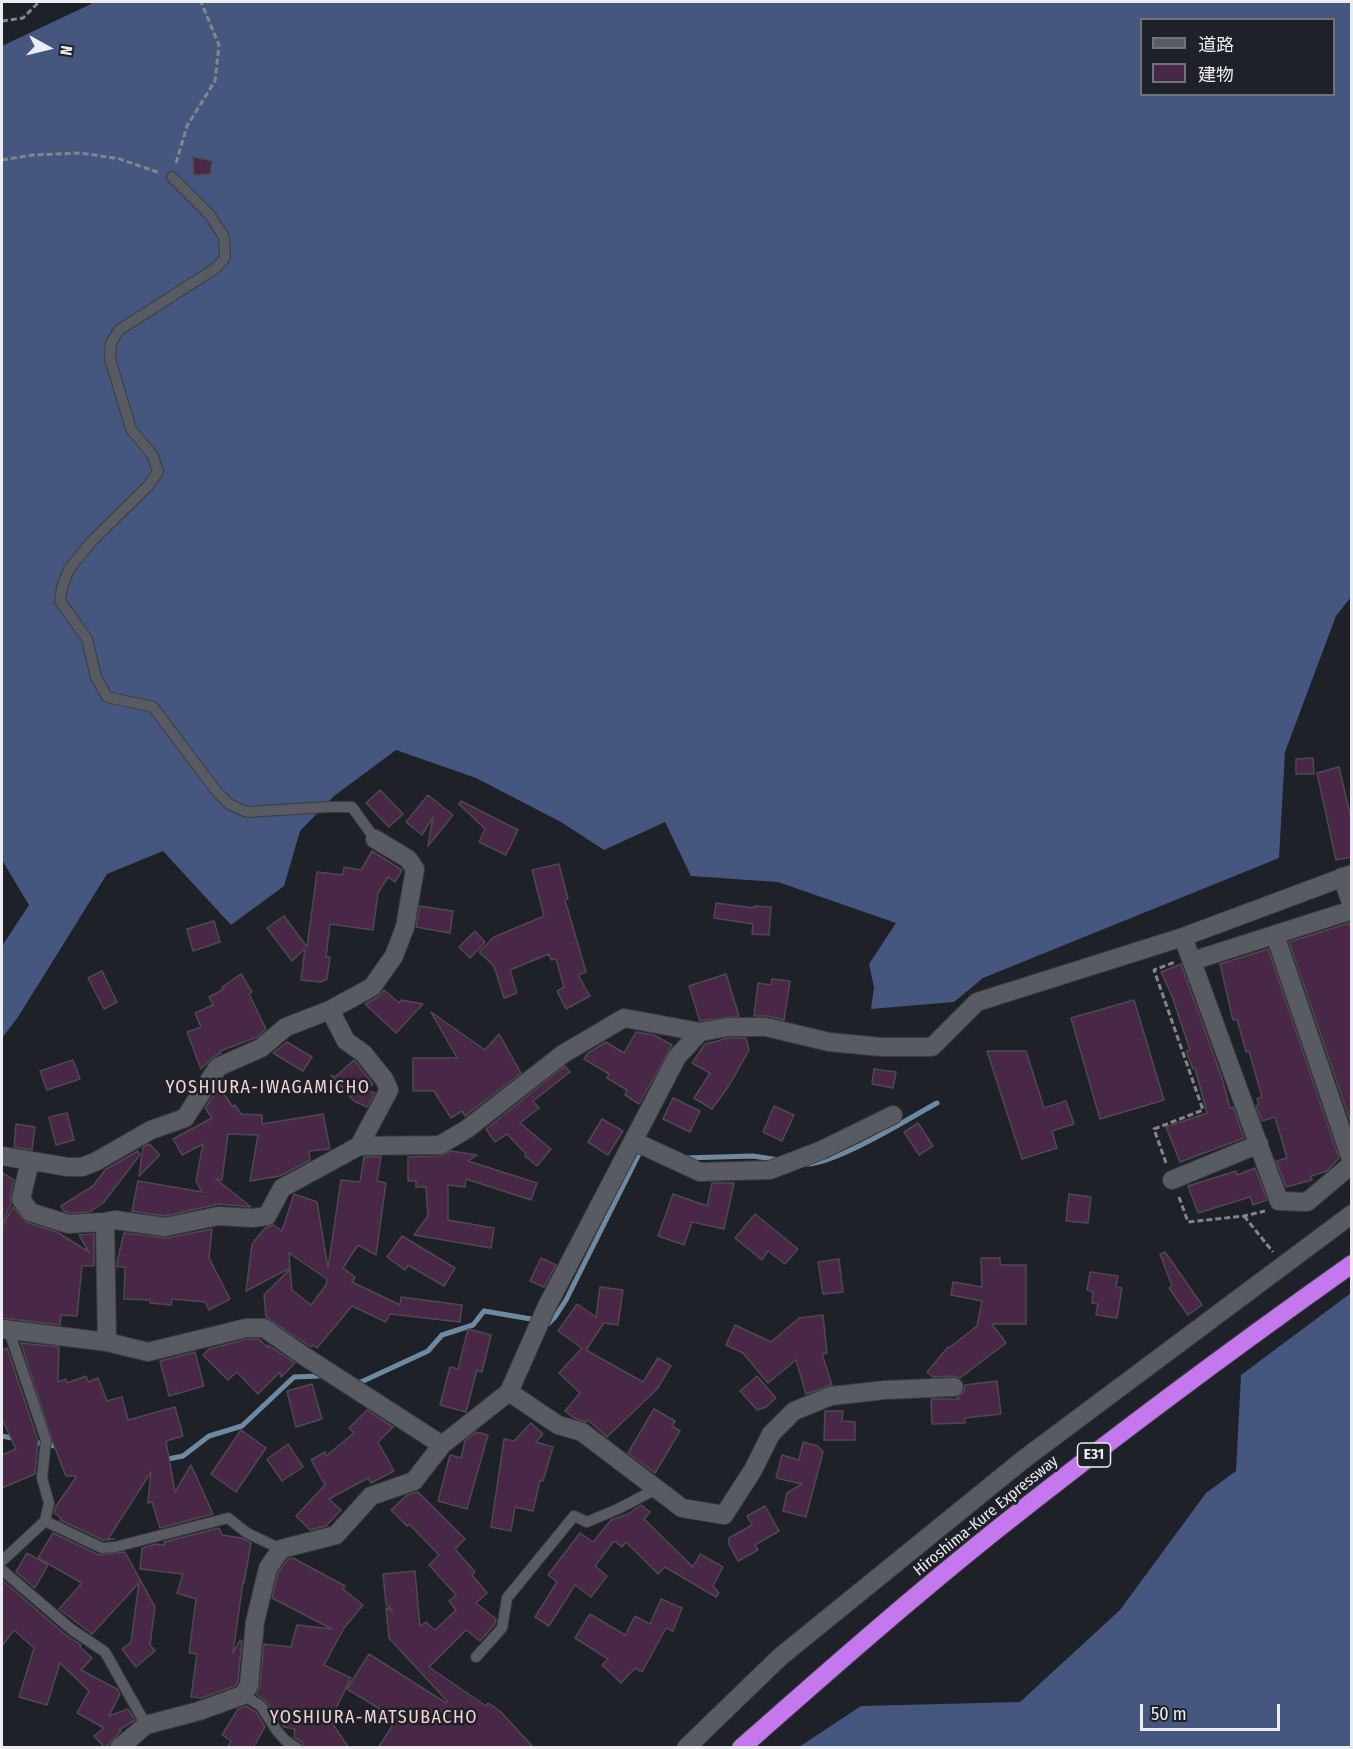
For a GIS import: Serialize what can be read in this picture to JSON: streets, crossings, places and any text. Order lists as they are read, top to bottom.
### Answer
{
  "streets": {
    "highway": ["E31", "Hiroshima-Kure Expressway"]
  },
  "districts": ["YOSHIURA-IWAGAMICHO", "YOSHIURA-MATSUBACHO"],
  "legend": ["道路", "建物"],
  "scale_bar": "50 m",
  "north": "right"
}
